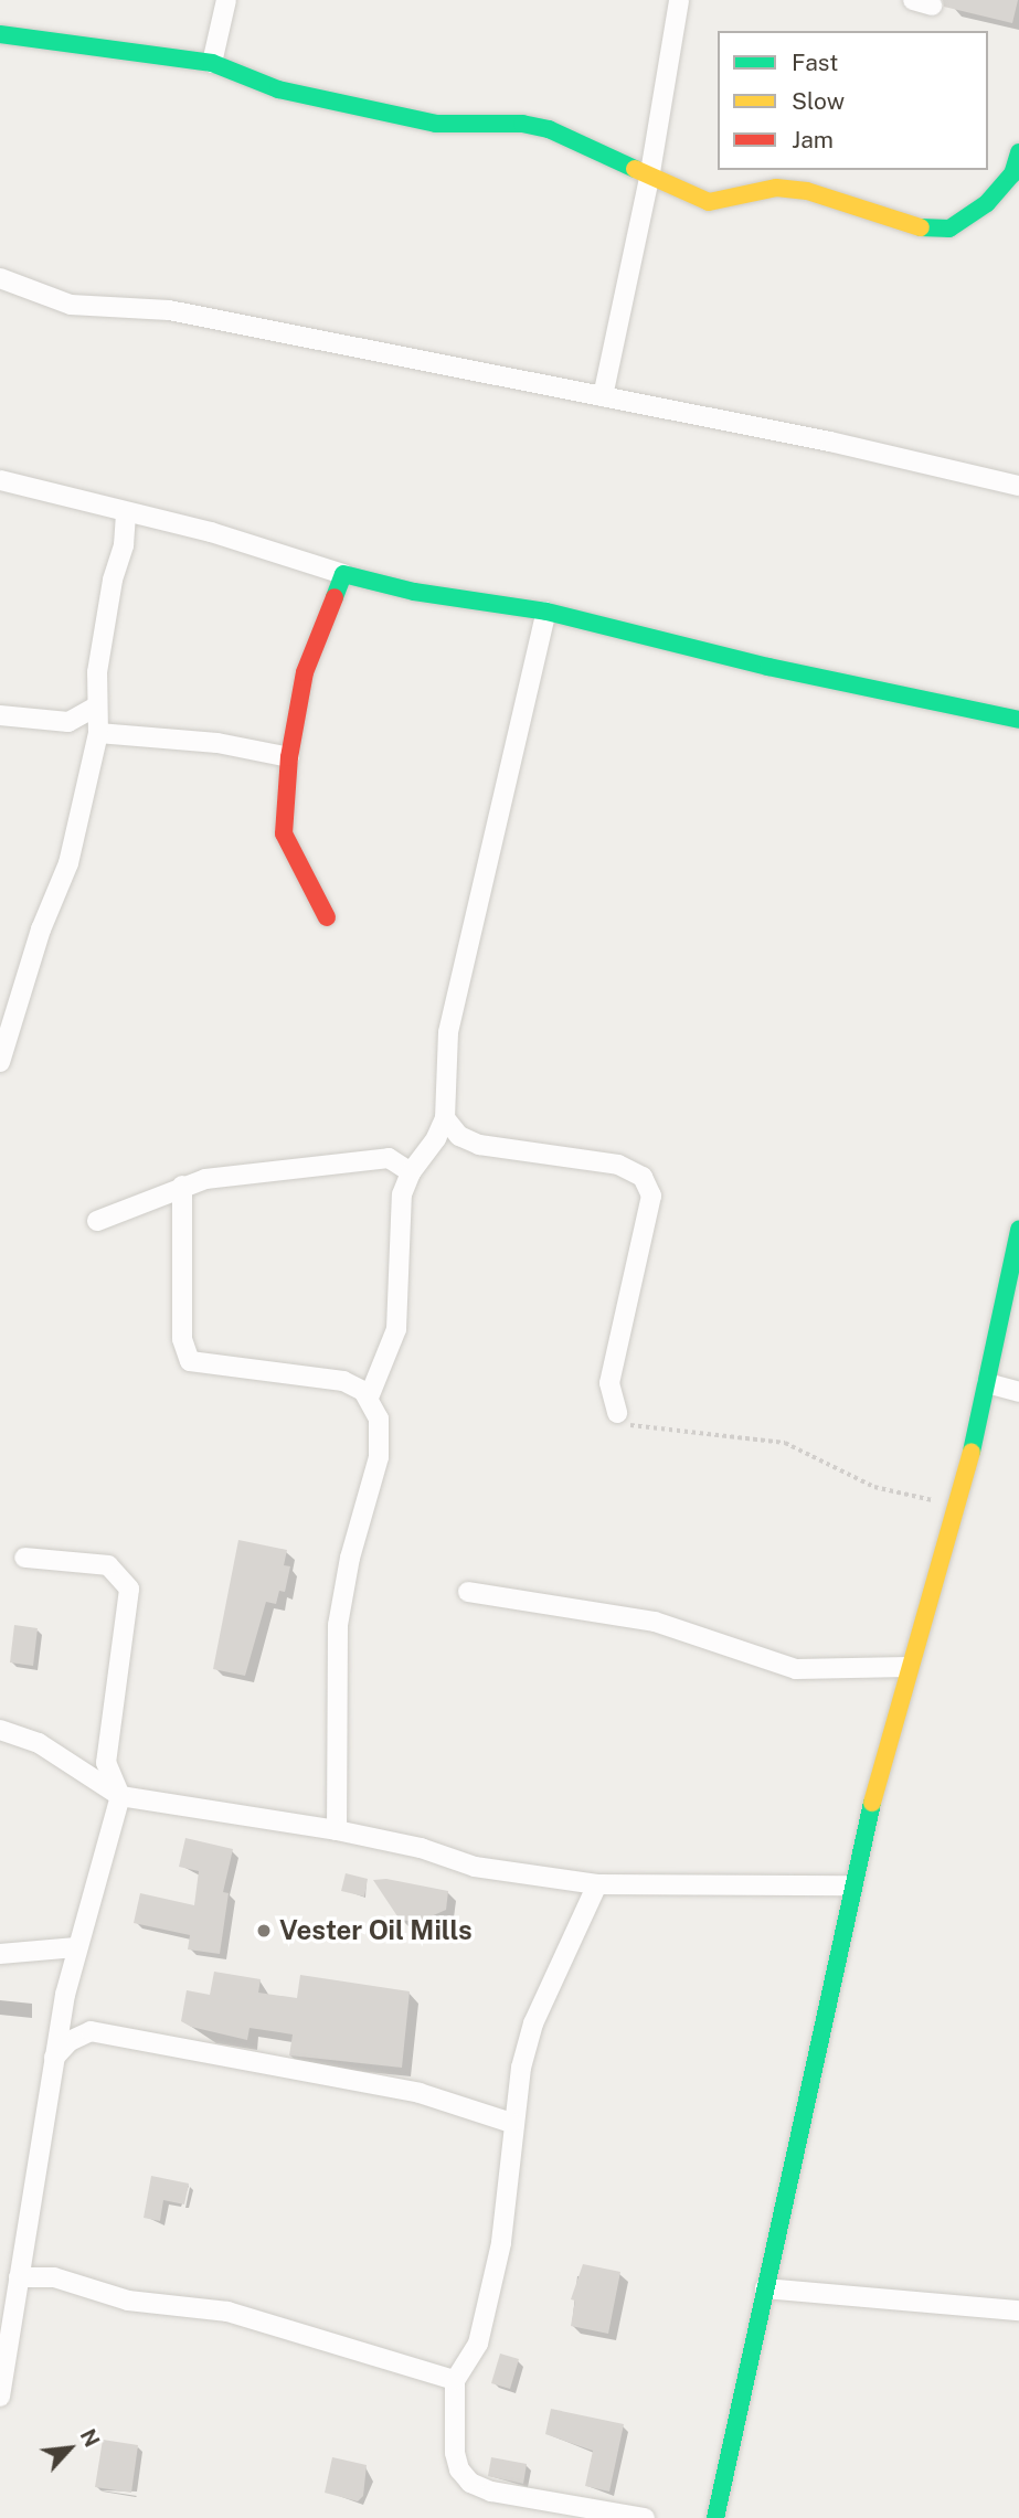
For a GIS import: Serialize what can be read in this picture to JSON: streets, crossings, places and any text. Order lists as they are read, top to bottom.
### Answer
{
  "places": ["Vester Oil Mills"],
  "legend": ["Fast", "Slow", "Jam"],
  "north": "top right"
}
